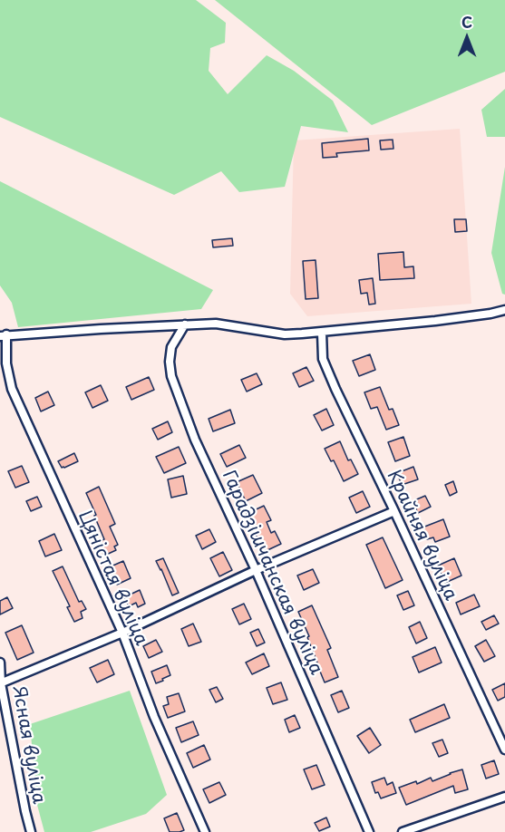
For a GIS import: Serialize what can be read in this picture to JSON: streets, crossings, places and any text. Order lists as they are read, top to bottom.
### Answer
{
  "streets": {
    "street": [
      "Крайняя вуліца",
      "Гарадзішчанская вуліца",
      "Цяністая вуліца",
      "Ясная вуліца"
    ]
  },
  "north": "top"
}
